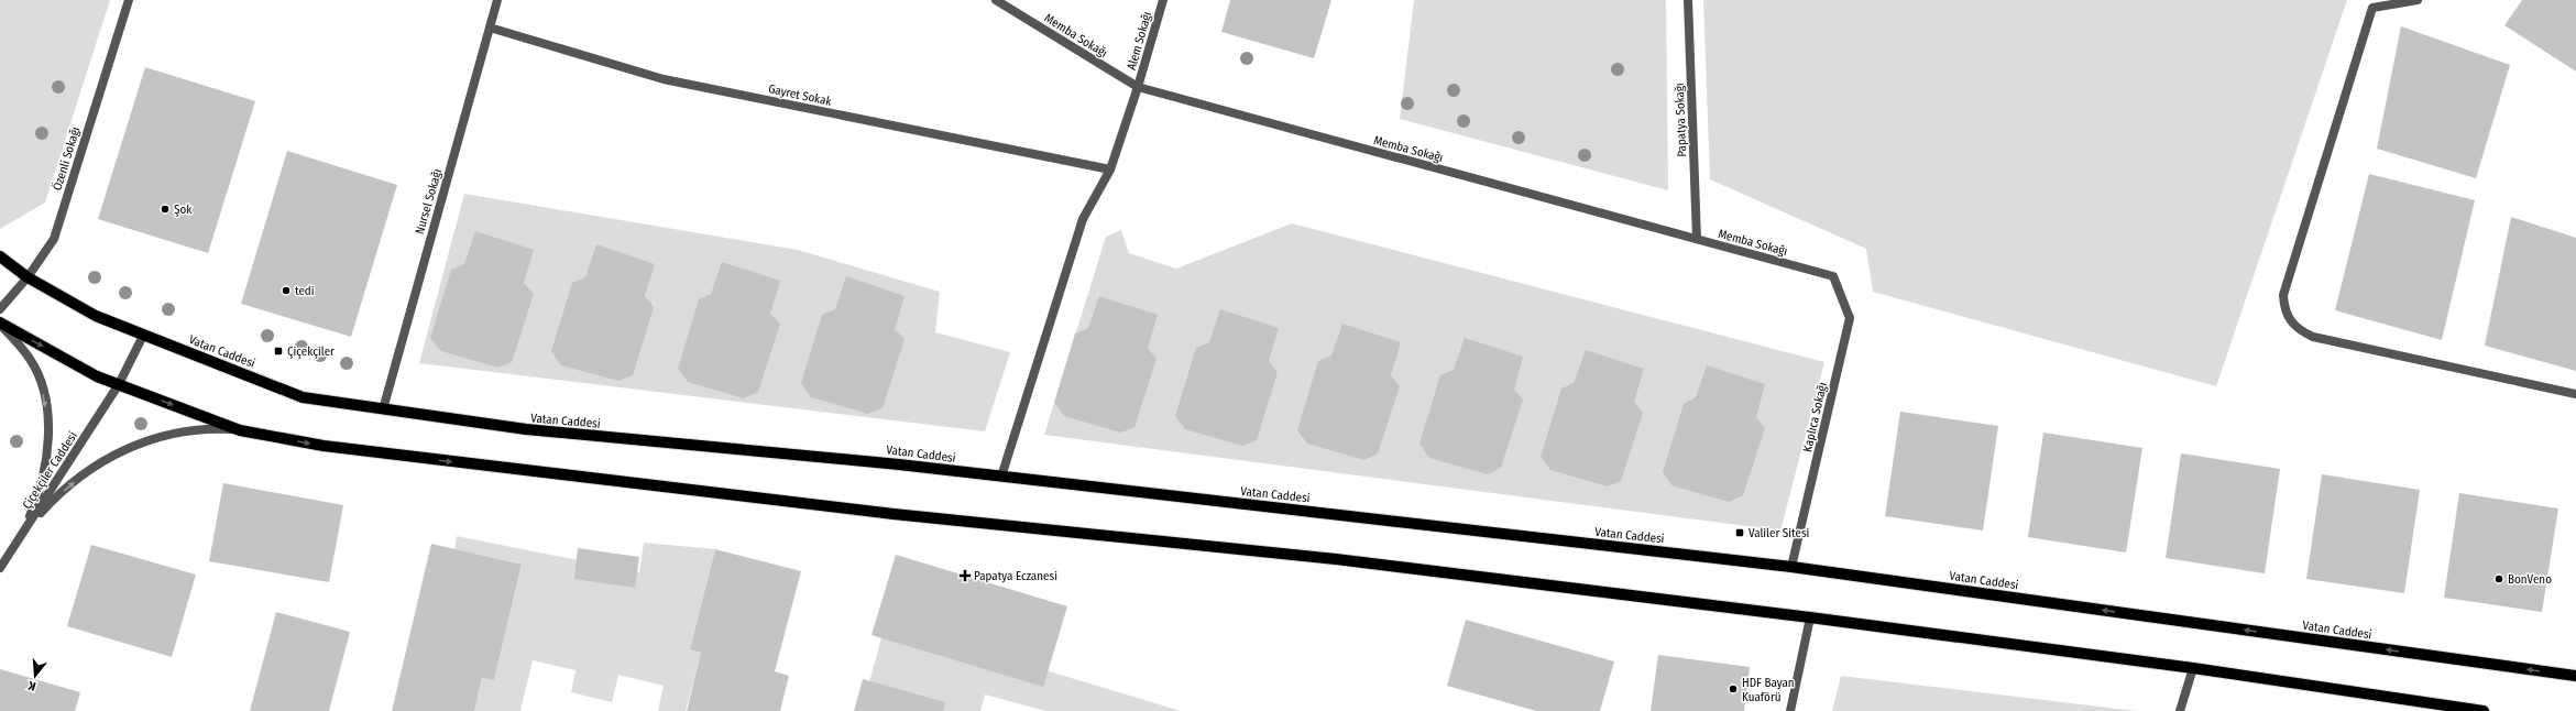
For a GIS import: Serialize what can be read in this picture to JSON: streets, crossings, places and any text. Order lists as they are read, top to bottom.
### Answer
{
  "streets": {
    "main road": ["Vatan Caddesi"],
    "street": [
      "Memba Sokağı",
      "Alem Sokağı",
      "Gayret Sokak",
      "Papatya Sokağı",
      "Özenli Sokağı",
      "Nursel Sokağı",
      "Kaplıca Sokağı",
      "Çiçekçiler Caddesi"
    ]
  },
  "crossings": [
    ["Memba Sokağı", "Alem Sokağı"],
    ["Memba Sokağı", "Papatya Sokağı"],
    ["Memba Sokağı", "Kaplıca Sokağı"],
    ["Alem Sokağı", "Gayret Sokak"],
    ["Alem Sokağı", "Vatan Caddesi"],
    ["Gayret Sokak", "Nursel Sokağı"],
    ["Özenli Sokağı", "Vatan Caddesi"],
    ["Nursel Sokağı", "Vatan Caddesi"],
    ["Vatan Caddesi", "Kaplıca Sokağı"],
    ["Vatan Caddesi", "Çiçekçiler Caddesi"]
  ],
  "places": {
    "other": [
      "Şok",
      "tedi",
      "BonVeno",
      "HDF Bayan Kuaförü"
    ],
    "transit": ["Çiçekçiler", "Valiler Sitesi"],
    "health": ["Papatya Eczanesi"]
  },
  "north": "bottom"
}
